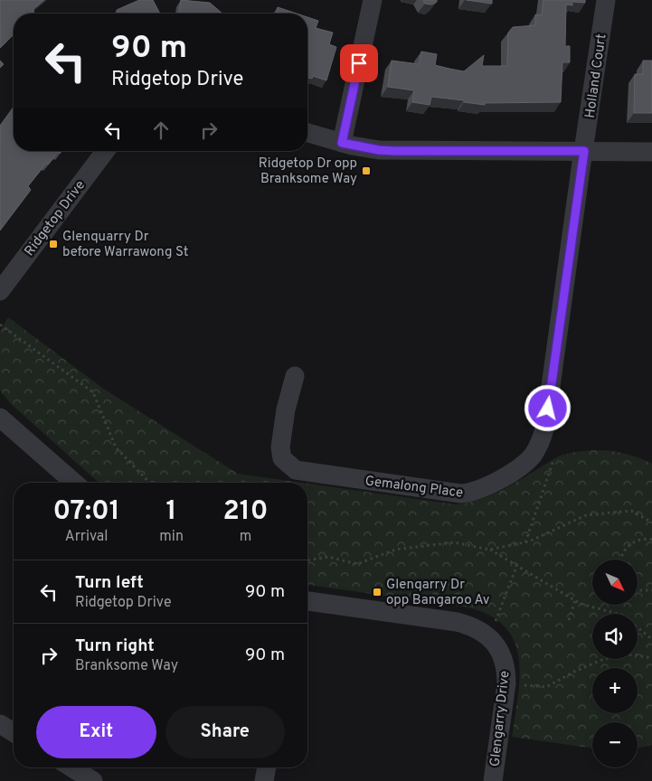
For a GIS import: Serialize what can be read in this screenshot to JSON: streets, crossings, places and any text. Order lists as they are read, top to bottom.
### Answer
{
  "streets": {
    "street": [
      "Holland Court",
      "Ridgetop Drive",
      "Gemalong Place",
      "Glengarry Drive"
    ]
  },
  "crossings": [
    ["Holland Court", "Gemalong Place"]
  ],
  "places": {
    "transit": ["Ridgetop Dr opp Branksome Way", "Glenquarry Dr before Warrawong St", "Glenqarry Dr opp Bangaroo Av"]
  },
  "north": "bottom right",
  "page": {
    "turn": ["90 m", "Ridgetop Drive"],
    "eta": [
      "07:01",
      "Arrival",
      "1",
      "min",
      "210",
      "m"
    ],
    "map_buttons": ["+", "−"],
    "list": [
      {
        "name": "Turn left",
        "note": "Ridgetop Drive",
        "value": "90 m"
      },
      {
        "name": "Turn right",
        "note": "Branksome Way",
        "value": "90 m"
      }
    ],
    "buttons": ["Exit", "Share"]
  }
}
